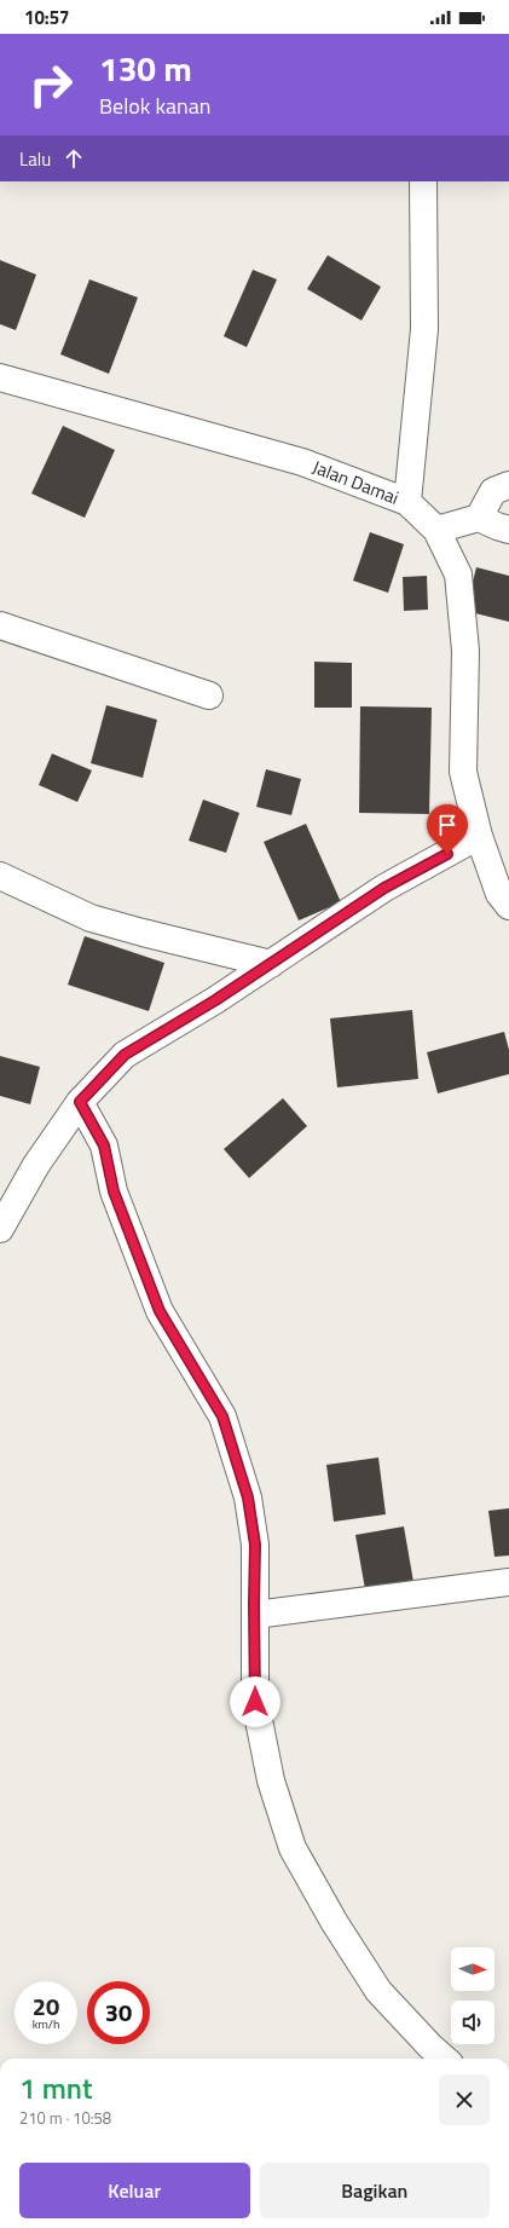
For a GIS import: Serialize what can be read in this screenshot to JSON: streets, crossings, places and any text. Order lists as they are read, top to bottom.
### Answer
{
  "streets": {
    "street": ["Jalan Damai"]
  },
  "north": "right",
  "page": {
    "status": "10:57",
    "turn": ["130 m", "Belok kanan"],
    "then": "Lalu",
    "speed": "20 km/h",
    "limit": "30",
    "heading": ["1 mnt", "210 m · 10:58"],
    "buttons": ["Keluar", "Bagikan"]
  }
}
